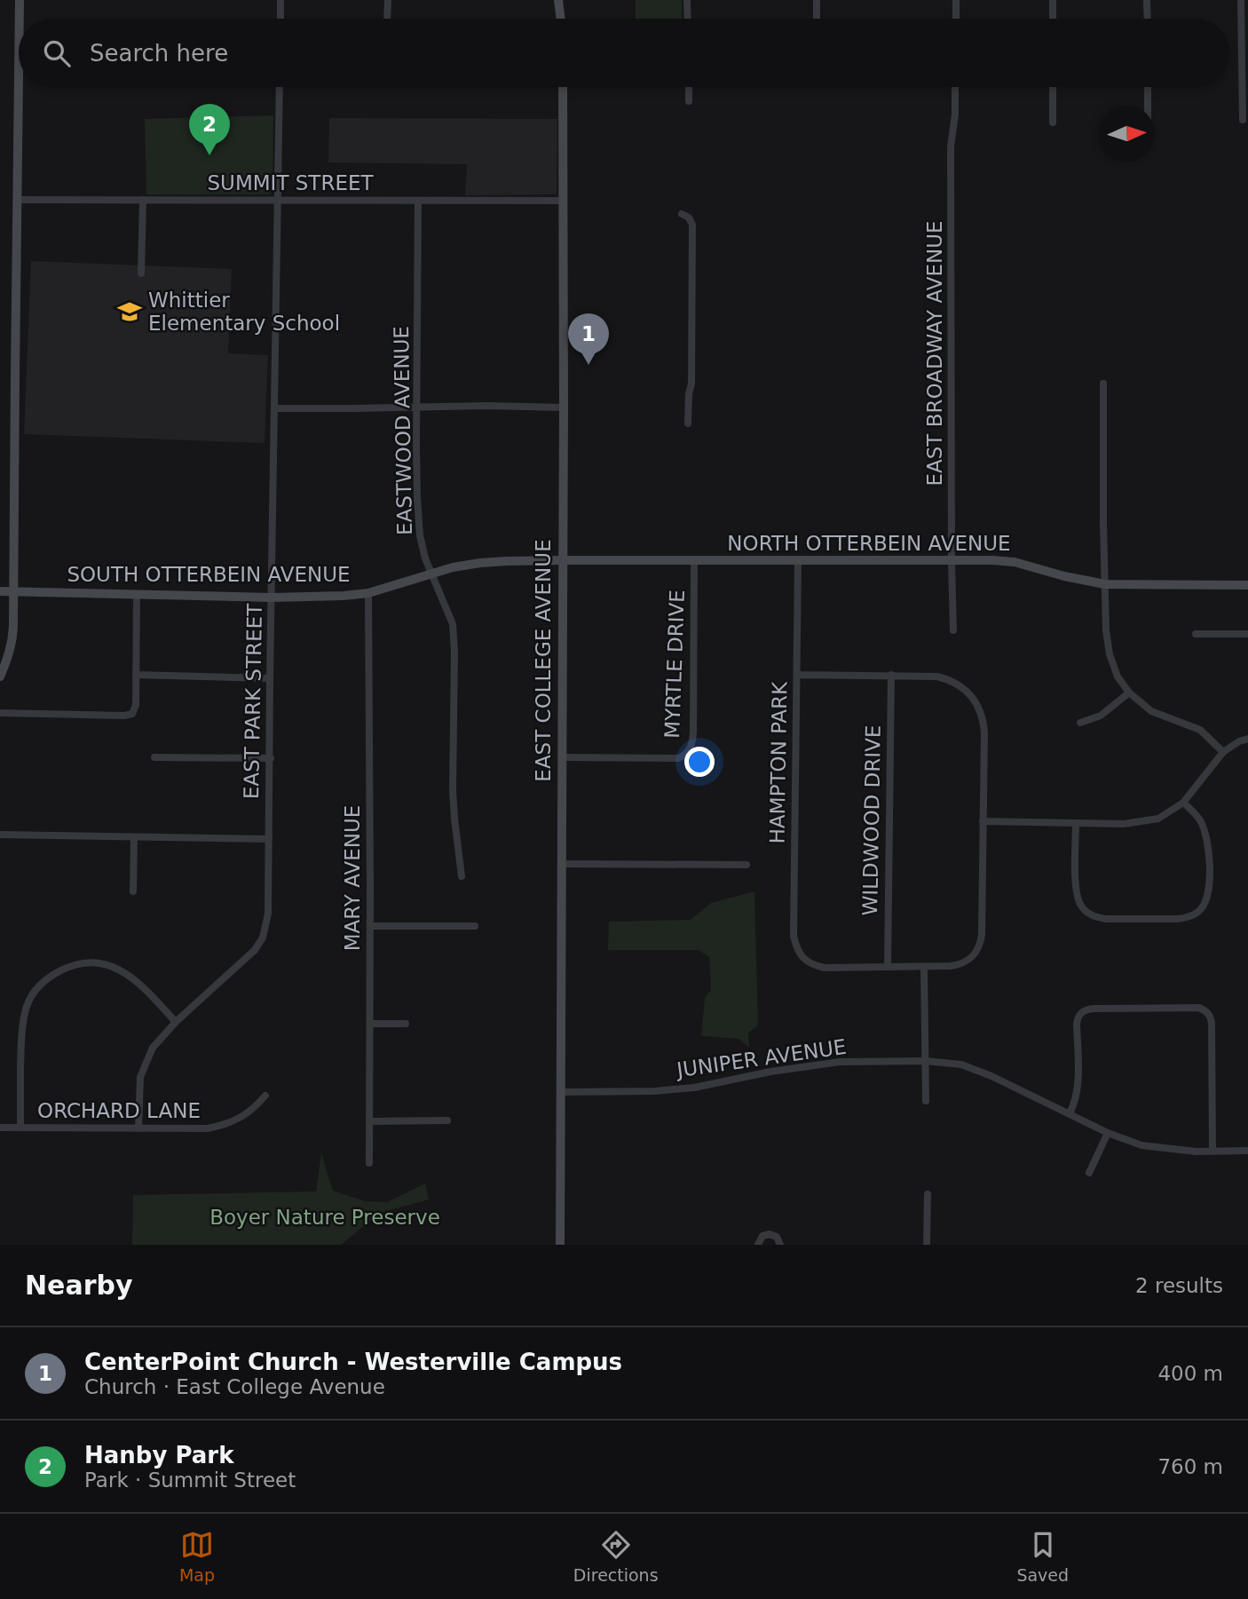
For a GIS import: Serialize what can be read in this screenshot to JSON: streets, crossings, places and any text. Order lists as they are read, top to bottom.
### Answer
{
  "streets": {
    "street": [
      "SUMMIT STREET",
      "EAST BROADWAY AVENUE",
      "EASTWOOD AVENUE",
      "NORTH OTTERBEIN AVENUE",
      "SOUTH OTTERBEIN AVENUE",
      "EAST COLLEGE AVENUE",
      "MYRTLE DRIVE",
      "EAST PARK STREET",
      "HAMPTON PARK",
      "WILDWOOD DRIVE",
      "MARY AVENUE",
      "JUNIPER AVENUE",
      "ORCHARD LANE"
    ]
  },
  "crossings": [
    ["SUMMIT STREET", "EASTWOOD AVENUE"],
    ["SUMMIT STREET", "EAST COLLEGE AVENUE"],
    ["SUMMIT STREET", "EAST PARK STREET"],
    ["EAST BROADWAY AVENUE", "NORTH OTTERBEIN AVENUE"],
    ["EASTWOOD AVENUE", "SOUTH OTTERBEIN AVENUE"],
    ["NORTH OTTERBEIN AVENUE", "SOUTH OTTERBEIN AVENUE"],
    ["NORTH OTTERBEIN AVENUE", "EAST COLLEGE AVENUE"],
    ["NORTH OTTERBEIN AVENUE", "MYRTLE DRIVE"],
    ["NORTH OTTERBEIN AVENUE", "HAMPTON PARK"],
    ["SOUTH OTTERBEIN AVENUE", "EAST COLLEGE AVENUE"],
    ["SOUTH OTTERBEIN AVENUE", "EAST PARK STREET"],
    ["SOUTH OTTERBEIN AVENUE", "MARY AVENUE"],
    ["EAST COLLEGE AVENUE", "MYRTLE DRIVE"],
    ["EAST COLLEGE AVENUE", "JUNIPER AVENUE"],
    ["EAST PARK STREET", "ORCHARD LANE"],
    ["HAMPTON PARK", "WILDWOOD DRIVE"]
  ],
  "parks": ["Boyer Nature Preserve"],
  "places": {
    "school or university": ["Whittier Elementary School"]
  },
  "north": "right",
  "page": {
    "search": "Search here",
    "pins": ["2", "1"],
    "heading": ["Nearby", "2 results"],
    "list": [
      {
        "mark": "1",
        "name": "CenterPoint Church - Westerville Campus",
        "note": "Church · East College Avenue",
        "value": "400 m"
      },
      {
        "mark": "2",
        "name": "Hanby Park",
        "note": "Park · Summit Street",
        "value": "760 m"
      }
    ],
    "nav": ["Map", "Directions", "Saved"]
  }
}
